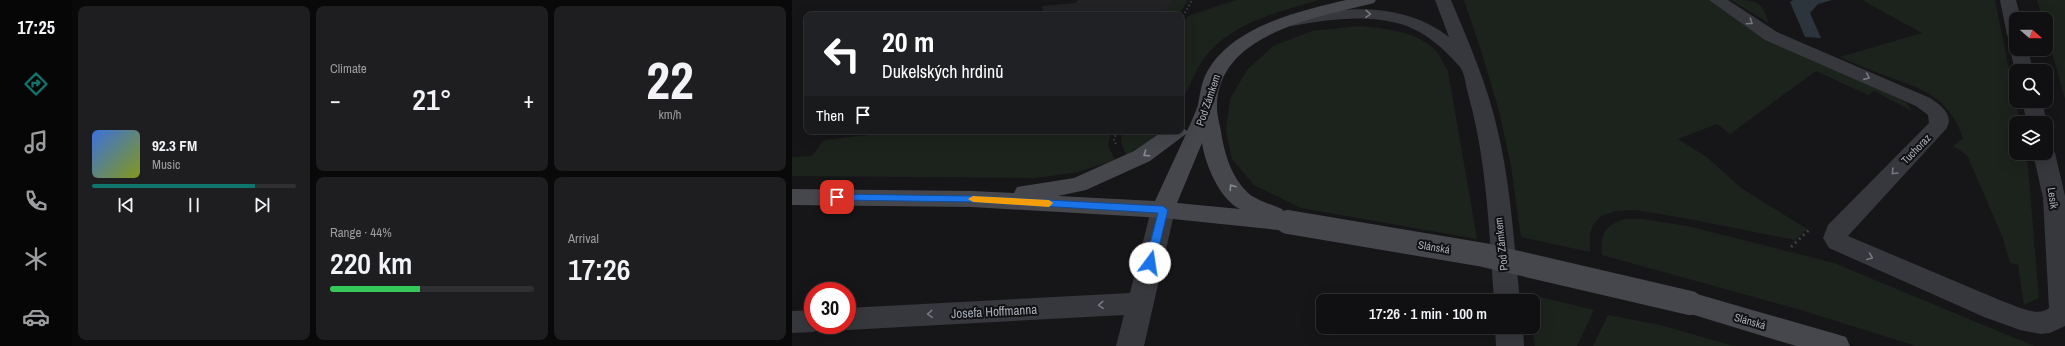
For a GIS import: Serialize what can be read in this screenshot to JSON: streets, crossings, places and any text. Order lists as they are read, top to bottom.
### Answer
{
  "streets": {
    "main road": ["Pod Zámkem", "Slánská"],
    "street": ["Tuchoraz", "Lesík", "Josefa Hoffmanna"]
  },
  "crossings": [
    ["Pod Zámkem", "Slánská"],
    ["Tuchoraz", "Lesík"]
  ],
  "one_way": ["Josefa Hoffmanna"],
  "north": "right",
  "page": {
    "tabs": "17:25",
    "tile": [
      "Climate",
      ["22", "km/h"],
      ["Range · 44%", "220 km"],
      ["Arrival", "17:26"]
    ],
    "turn": ["20 m", "Dukelských hrdinů"],
    "heat": ["−", "21°", "+"],
    "then": "Then",
    "song": ["92.3 FM", "Music"],
    "limit": "30",
    "trip": "17:26 · 1 min · 100 m"
  }
}
